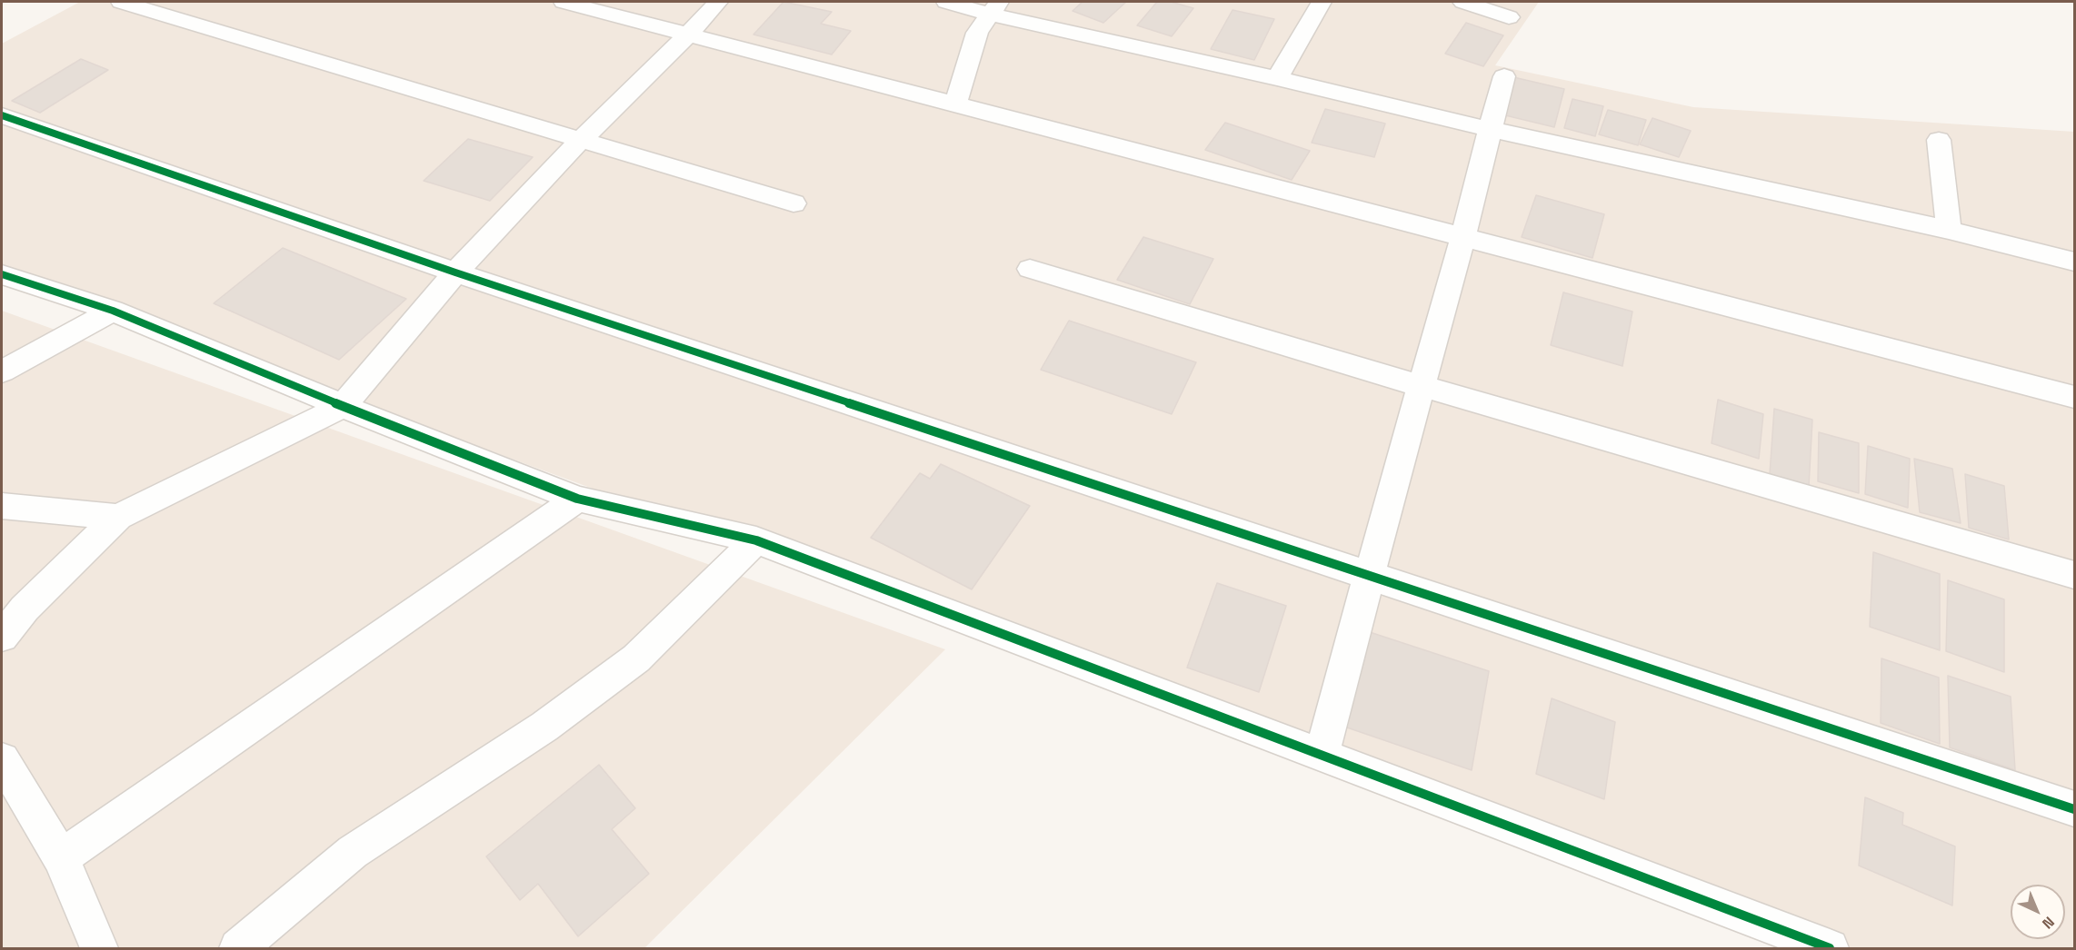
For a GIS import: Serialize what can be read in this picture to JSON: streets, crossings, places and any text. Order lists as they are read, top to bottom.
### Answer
{
  "north": "bottom right"
}
